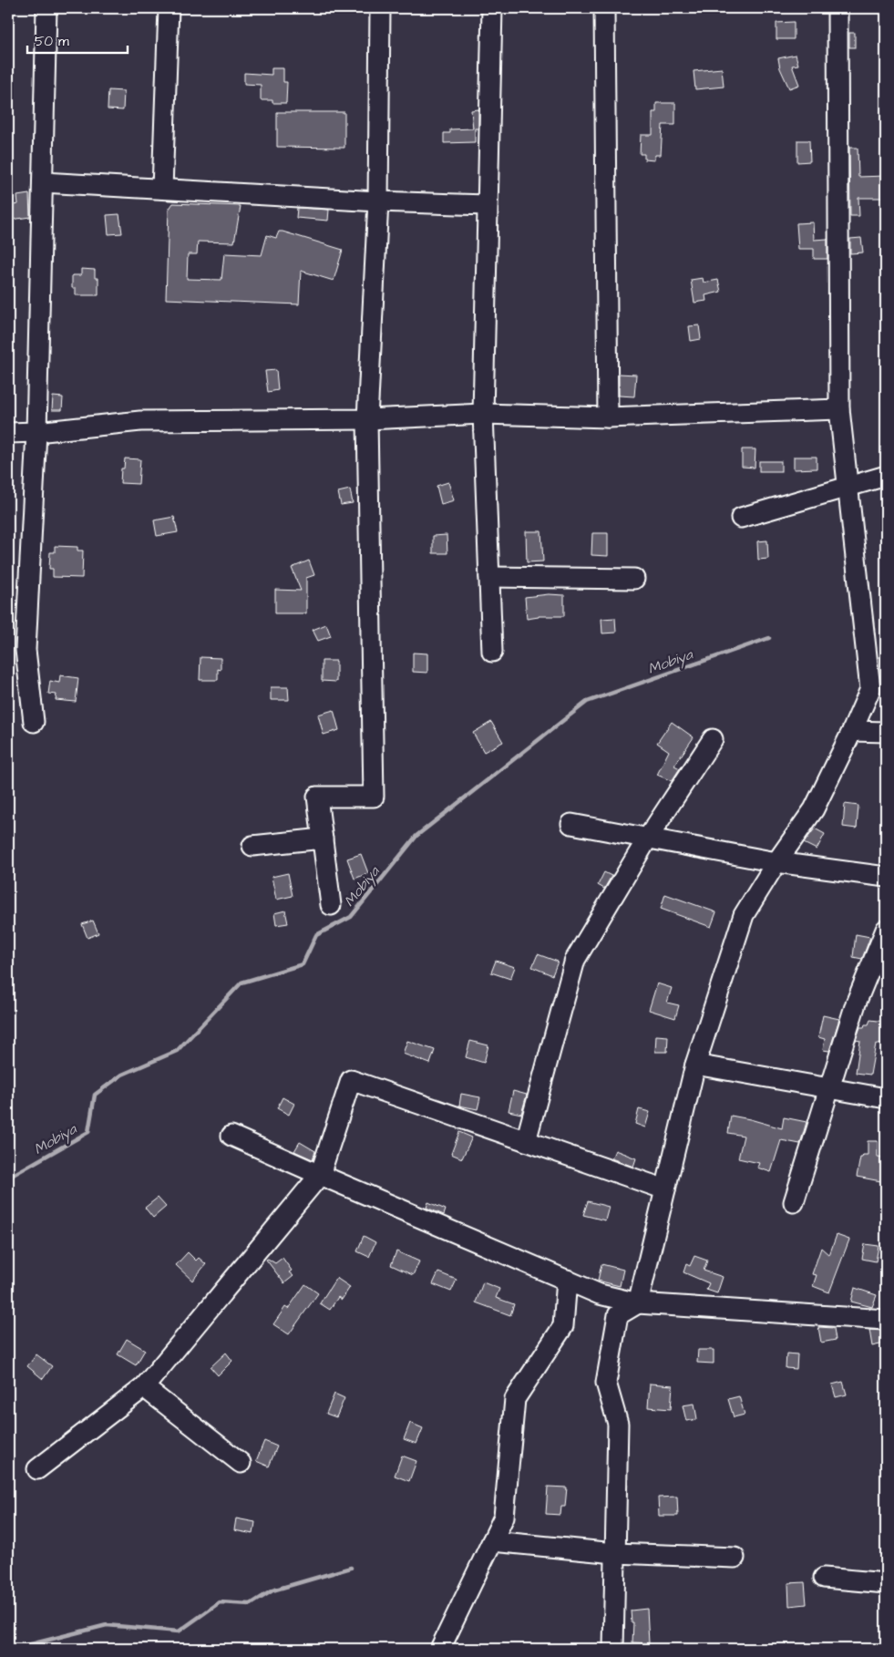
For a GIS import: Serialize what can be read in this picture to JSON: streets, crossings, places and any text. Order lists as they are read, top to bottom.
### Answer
{
  "water": ["Mobiya"],
  "scale_bar": "50 m"
}
